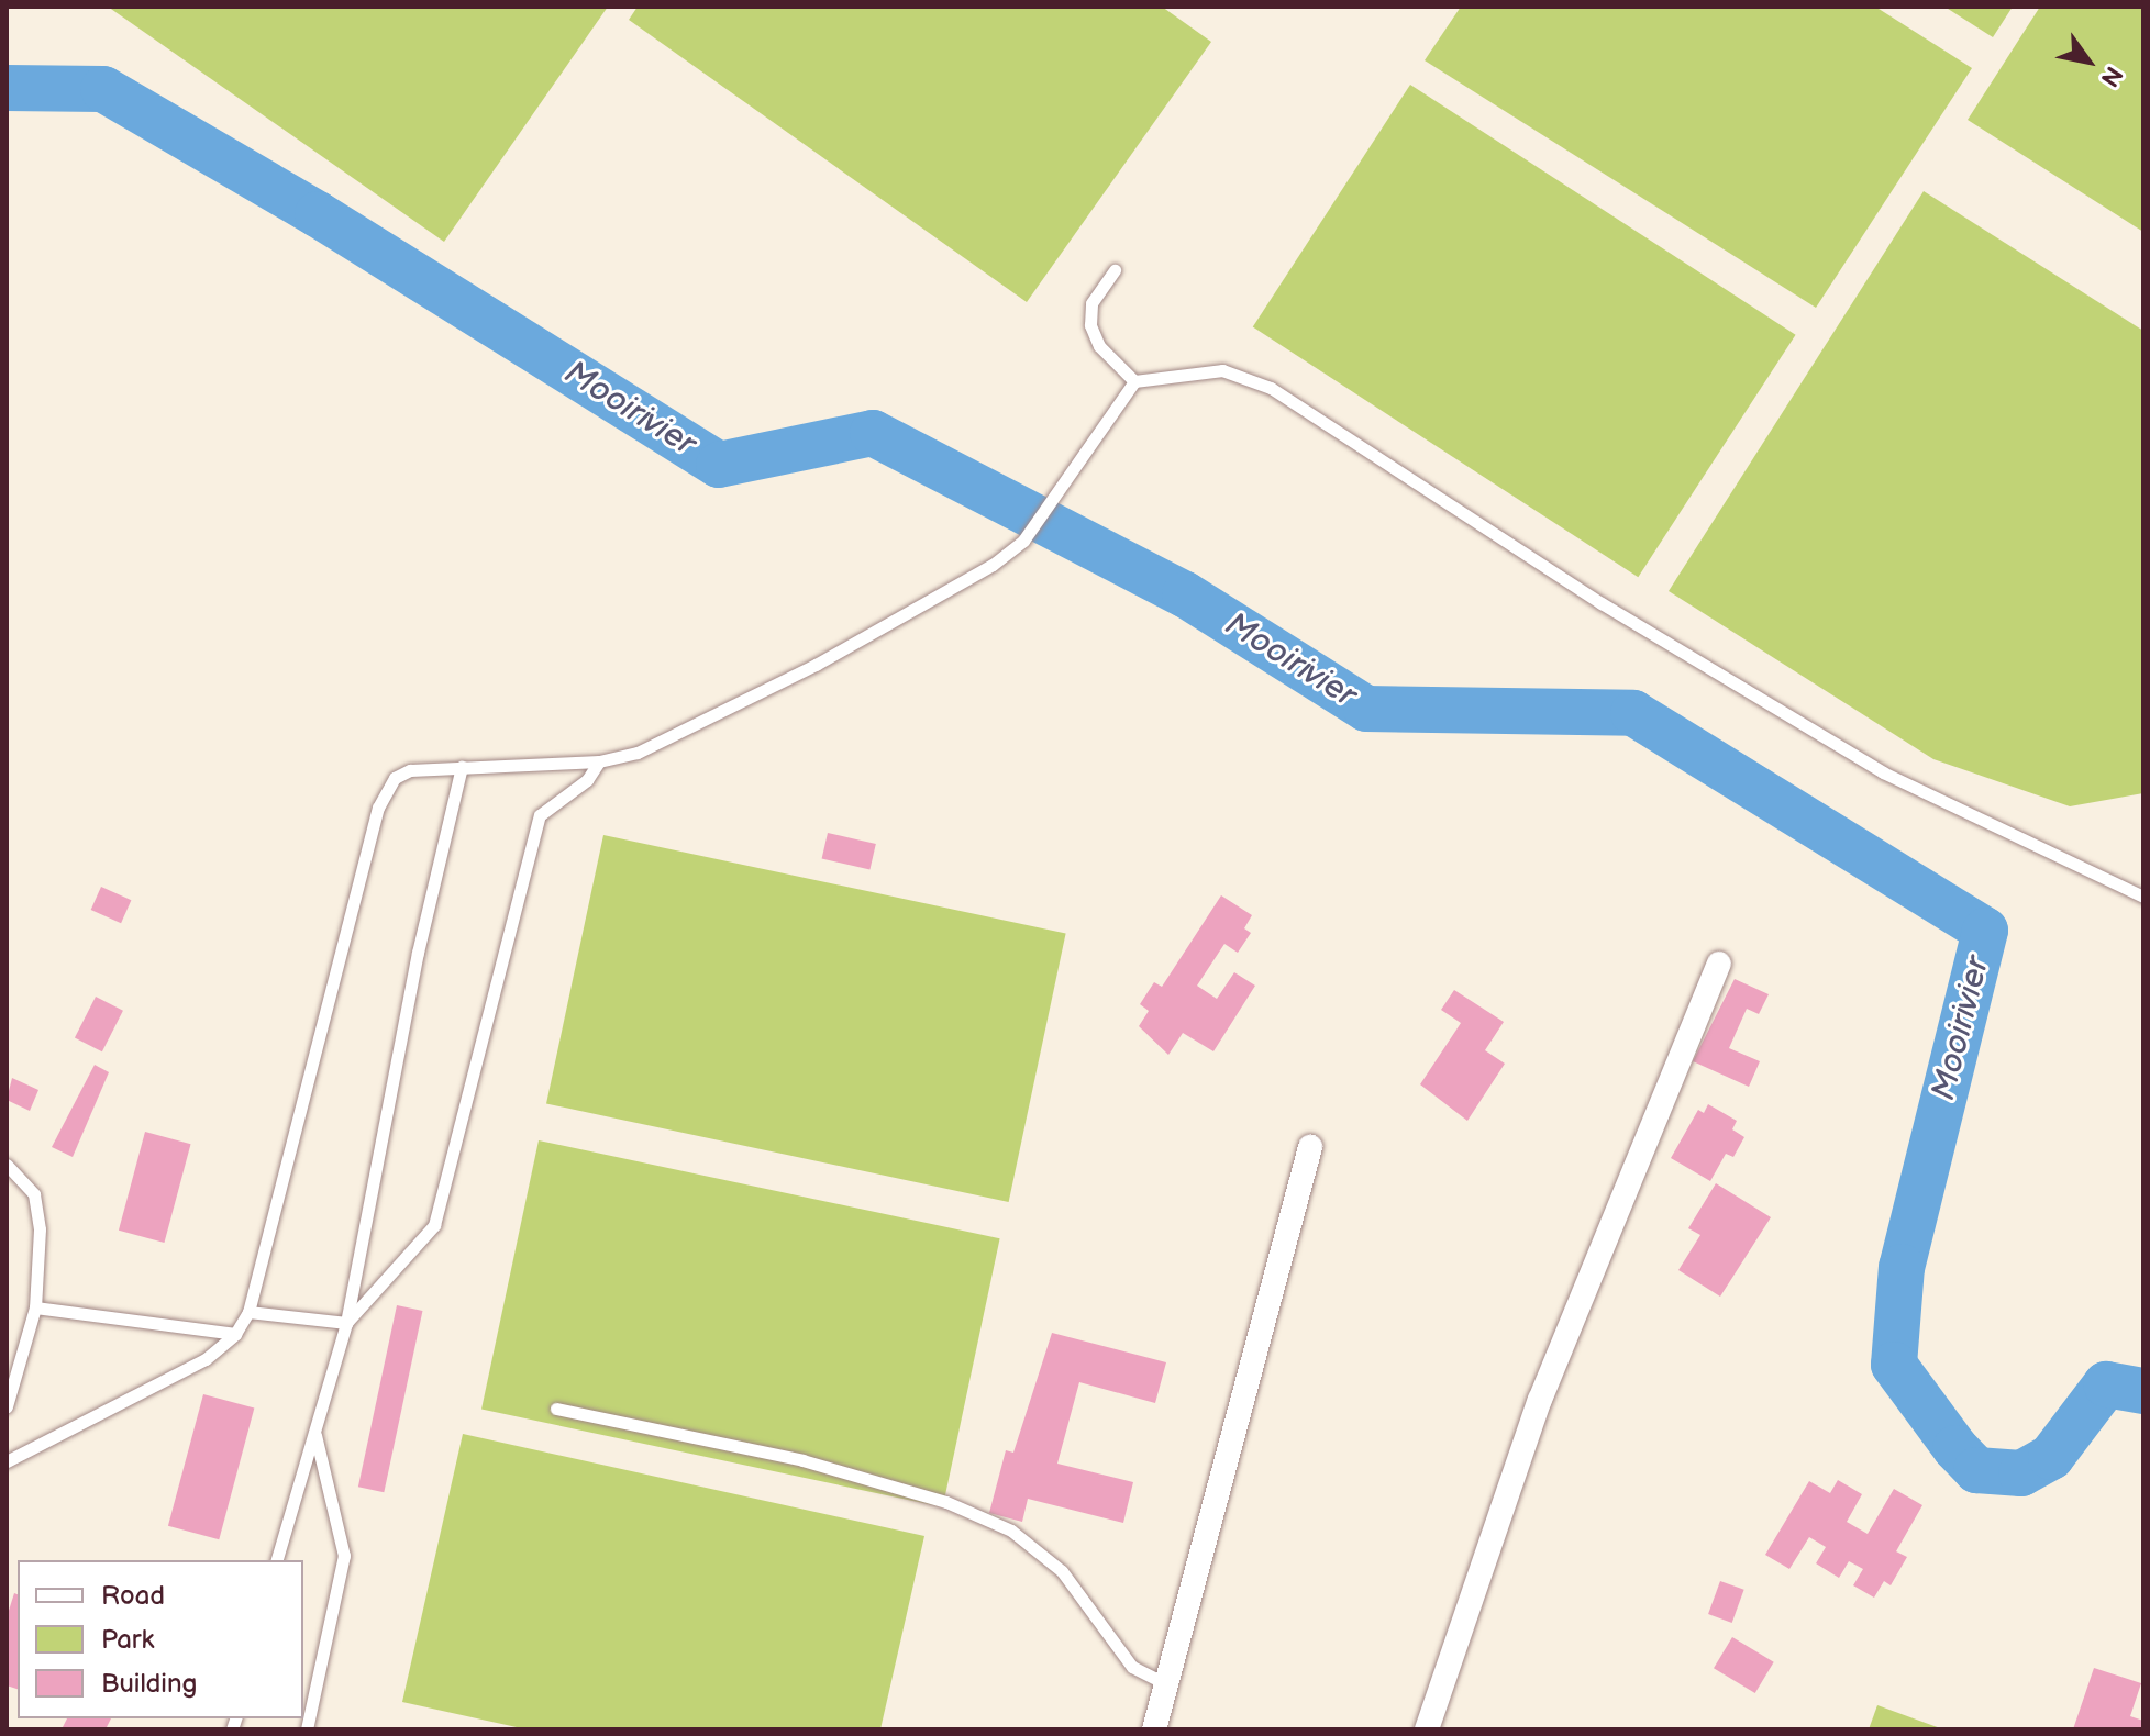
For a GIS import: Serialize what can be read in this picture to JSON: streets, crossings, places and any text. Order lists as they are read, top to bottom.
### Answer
{
  "water": ["Mooirivier"],
  "legend": ["Road", "Park", "Building"],
  "north": "bottom right"
}
